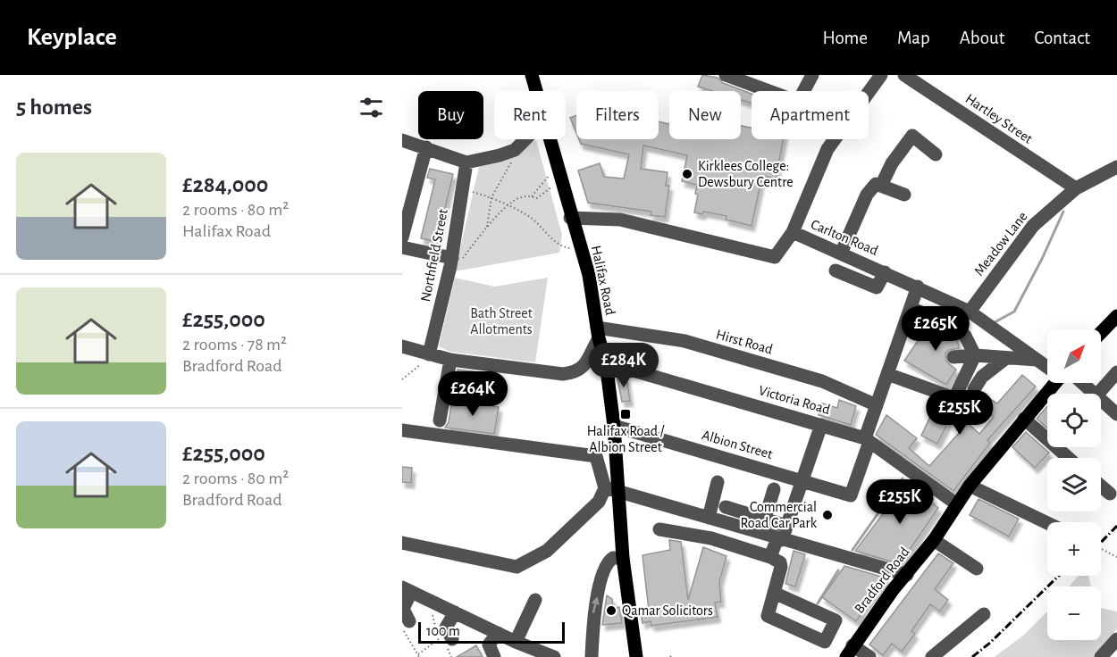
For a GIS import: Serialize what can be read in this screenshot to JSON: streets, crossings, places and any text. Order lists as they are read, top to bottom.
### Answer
{
  "streets": {
    "main road": ["Halifax Road", "Bradford Road"],
    "street": [
      "Hartley Street",
      "Carlton Road",
      "Meadow Lane",
      "Northfield Street",
      "Hirst Road",
      "Victoria Road",
      "Albion Street"
    ]
  },
  "crossings": [
    ["Hartley Street", "Meadow Lane"],
    ["Carlton Road", "Meadow Lane"],
    ["Carlton Road", "Halifax Road"],
    ["Halifax Road", "Hirst Road"],
    ["Halifax Road", "Victoria Road"],
    ["Halifax Road", "Albion Street"],
    ["Victoria Road", "Albion Street"],
    ["Victoria Road", "Bradford Road"]
  ],
  "parks": ["Bath Street Allotments"],
  "places": {
    "other": ["Kirklees College: Dewsbury Centre", "Commercial Road Car Park", "Qamar Solicitors"],
    "transit": ["Halifax Road / Albion Street"]
  },
  "scale_bar": "100 m",
  "north": "top right",
  "page": {
    "header": "Keyplace",
    "nav": [
      "Home",
      "Map",
      "About",
      "Contact"
    ],
    "heading": "5 homes",
    "chip": [
      "Buy",
      "Rent",
      "Filters",
      "New",
      "Apartment"
    ],
    "list": [
      {
        "name": "£284,000",
        "note": "2 rooms · 80 m² · Halifax Road"
      },
      {
        "name": "£255,000",
        "note": "2 rooms · 78 m² · Bradford Road"
      },
      {
        "name": "£255,000",
        "note": "2 rooms · 80 m² · Bradford Road"
      }
    ],
    "price": [
      "£265K",
      "£284K",
      "£264K",
      "£255K",
      "£255K"
    ],
    "map_buttons": ["+", "−"],
    "scale": "100 m"
  }
}
